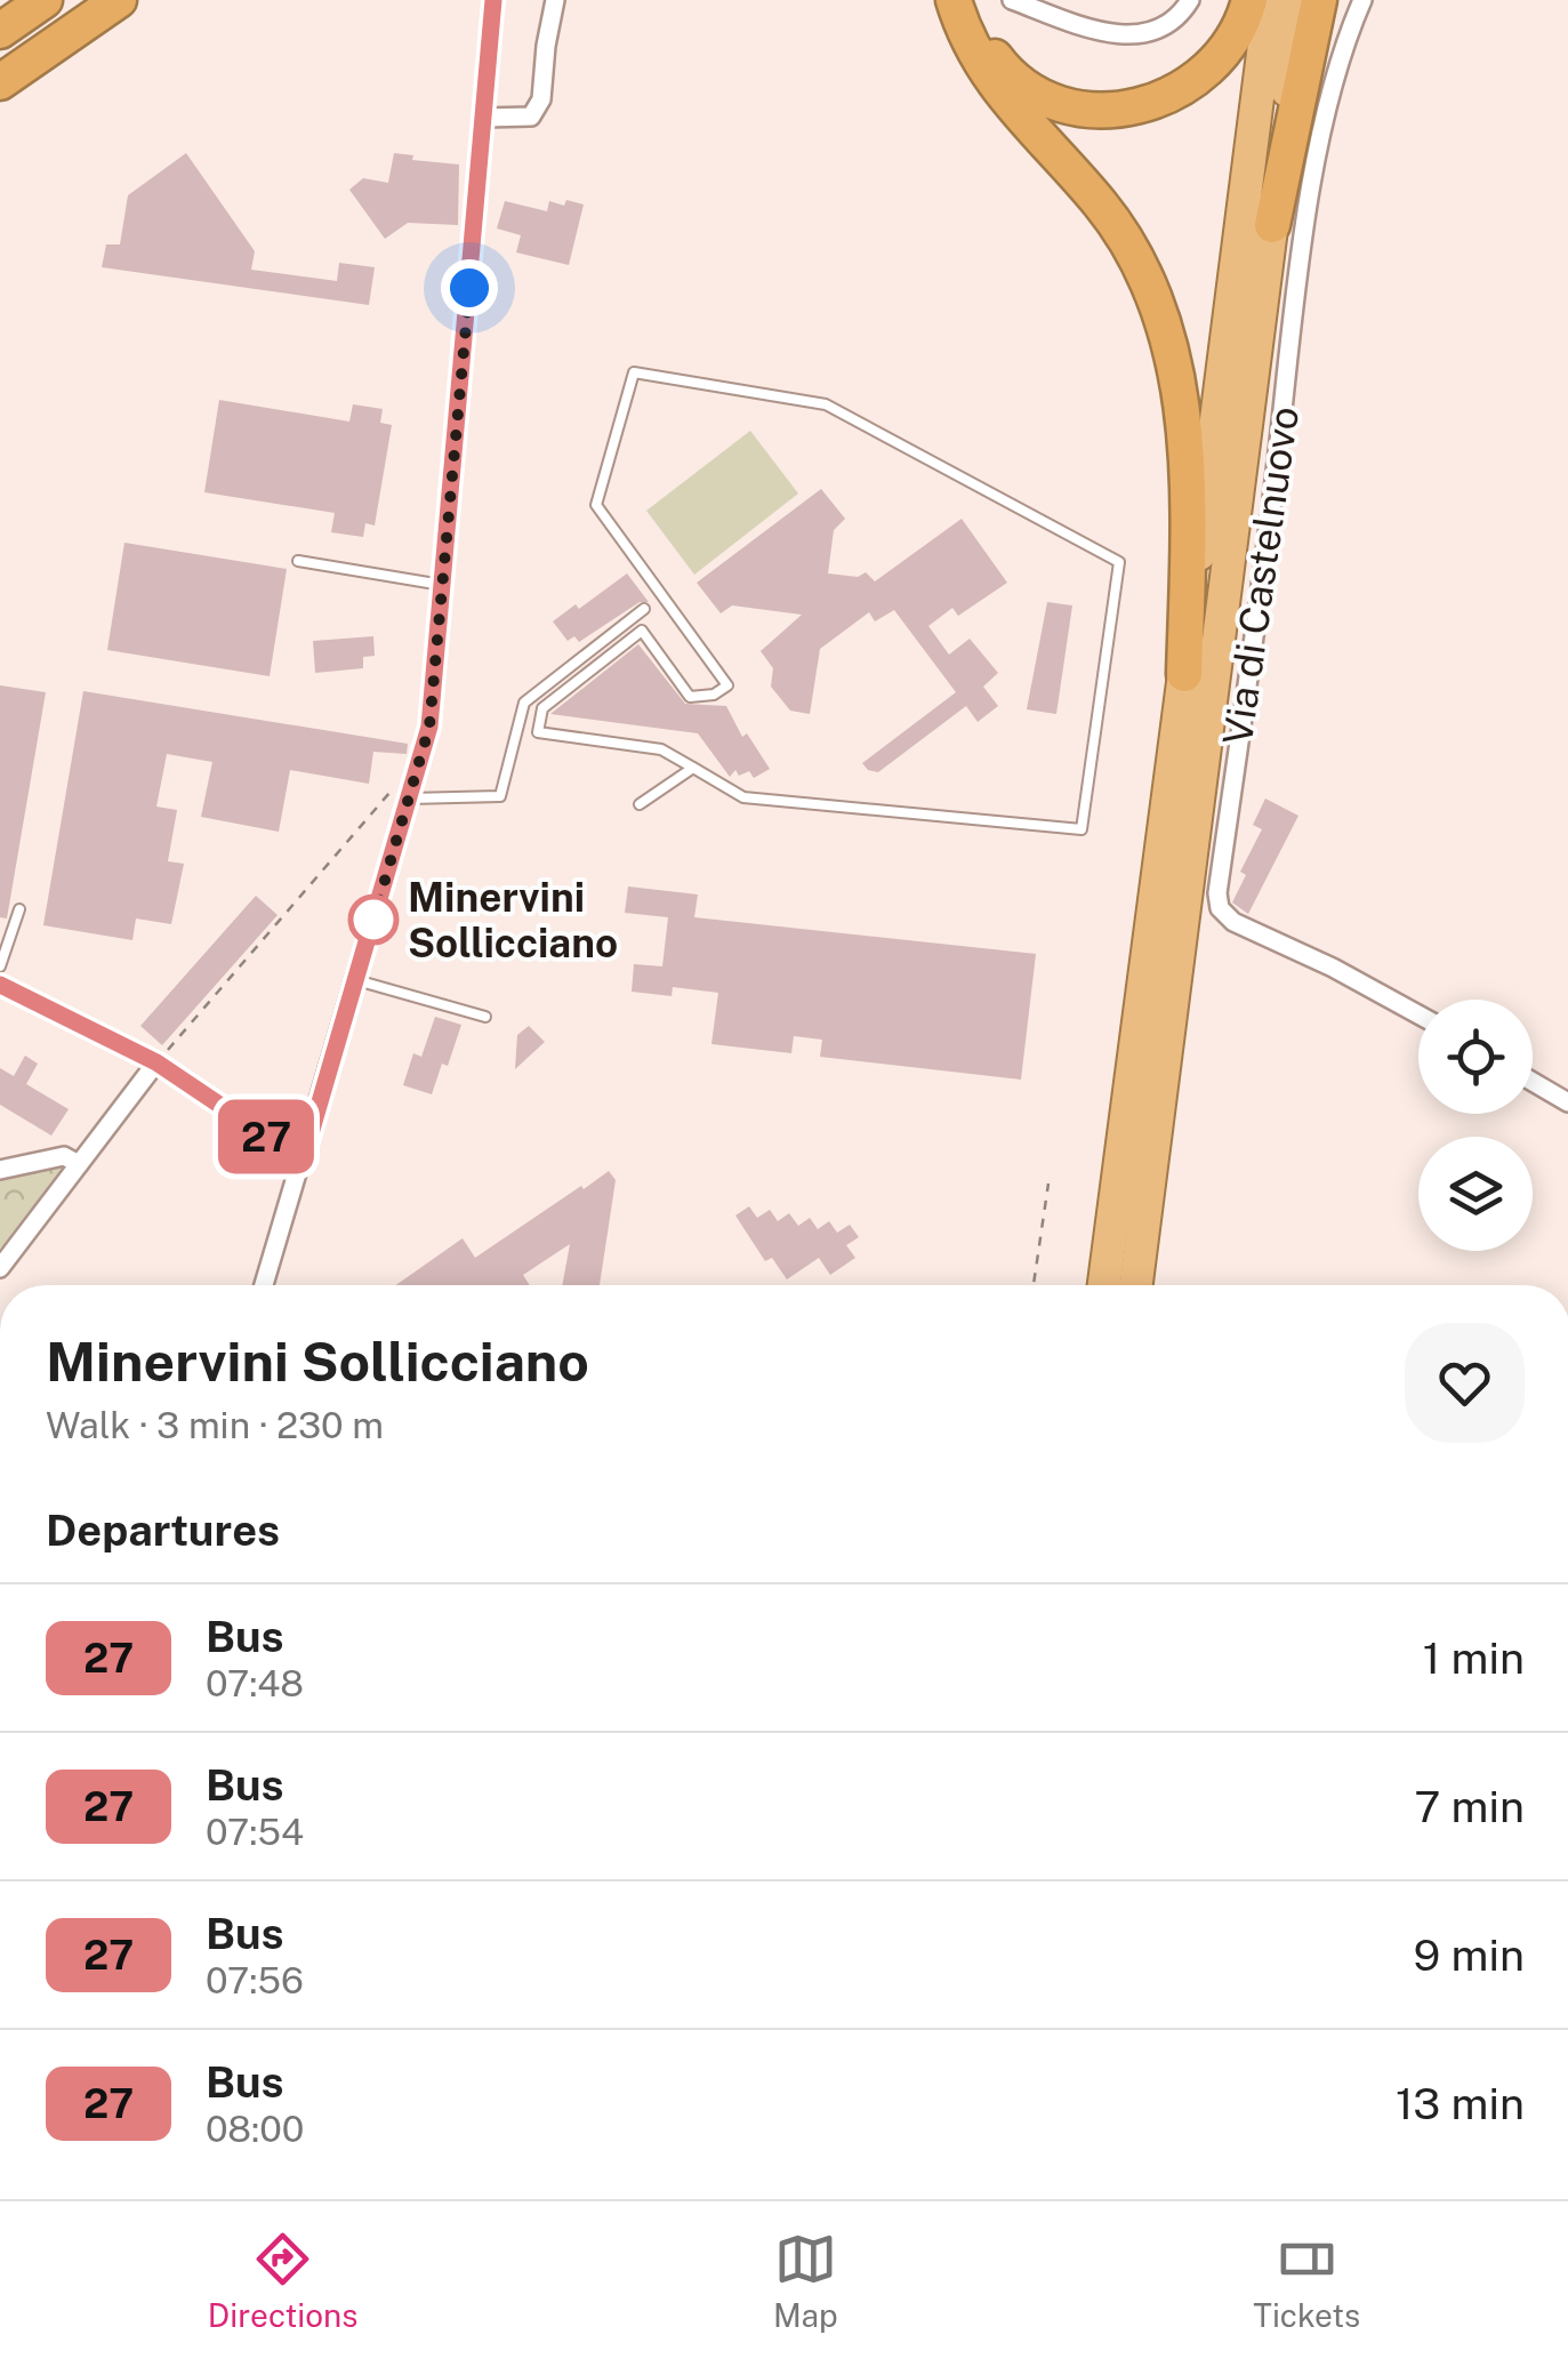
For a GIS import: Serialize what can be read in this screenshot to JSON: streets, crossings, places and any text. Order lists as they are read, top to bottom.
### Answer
{
  "streets": {
    "street": ["Via di Castelnuovo"]
  },
  "places": ["Minervini Sollicciano"],
  "lines": ["bus line 27"],
  "page": {
    "on_map": "27",
    "heading": [
      ["Minervini Sollicciano", "Walk · 3 min · 230 m"],
      "Departures"
    ],
    "list": [
      {
        "mark": "27",
        "name": "Bus",
        "note": "07:48",
        "value": "1 min"
      },
      {
        "mark": "27",
        "name": "Bus",
        "note": "07:54",
        "value": "7 min"
      },
      {
        "mark": "27",
        "name": "Bus",
        "note": "07:56",
        "value": "9 min"
      },
      {
        "mark": "27",
        "name": "Bus",
        "note": "08:00",
        "value": "13 min"
      }
    ],
    "tabs": ["Directions", "Map", "Tickets"]
  }
}
